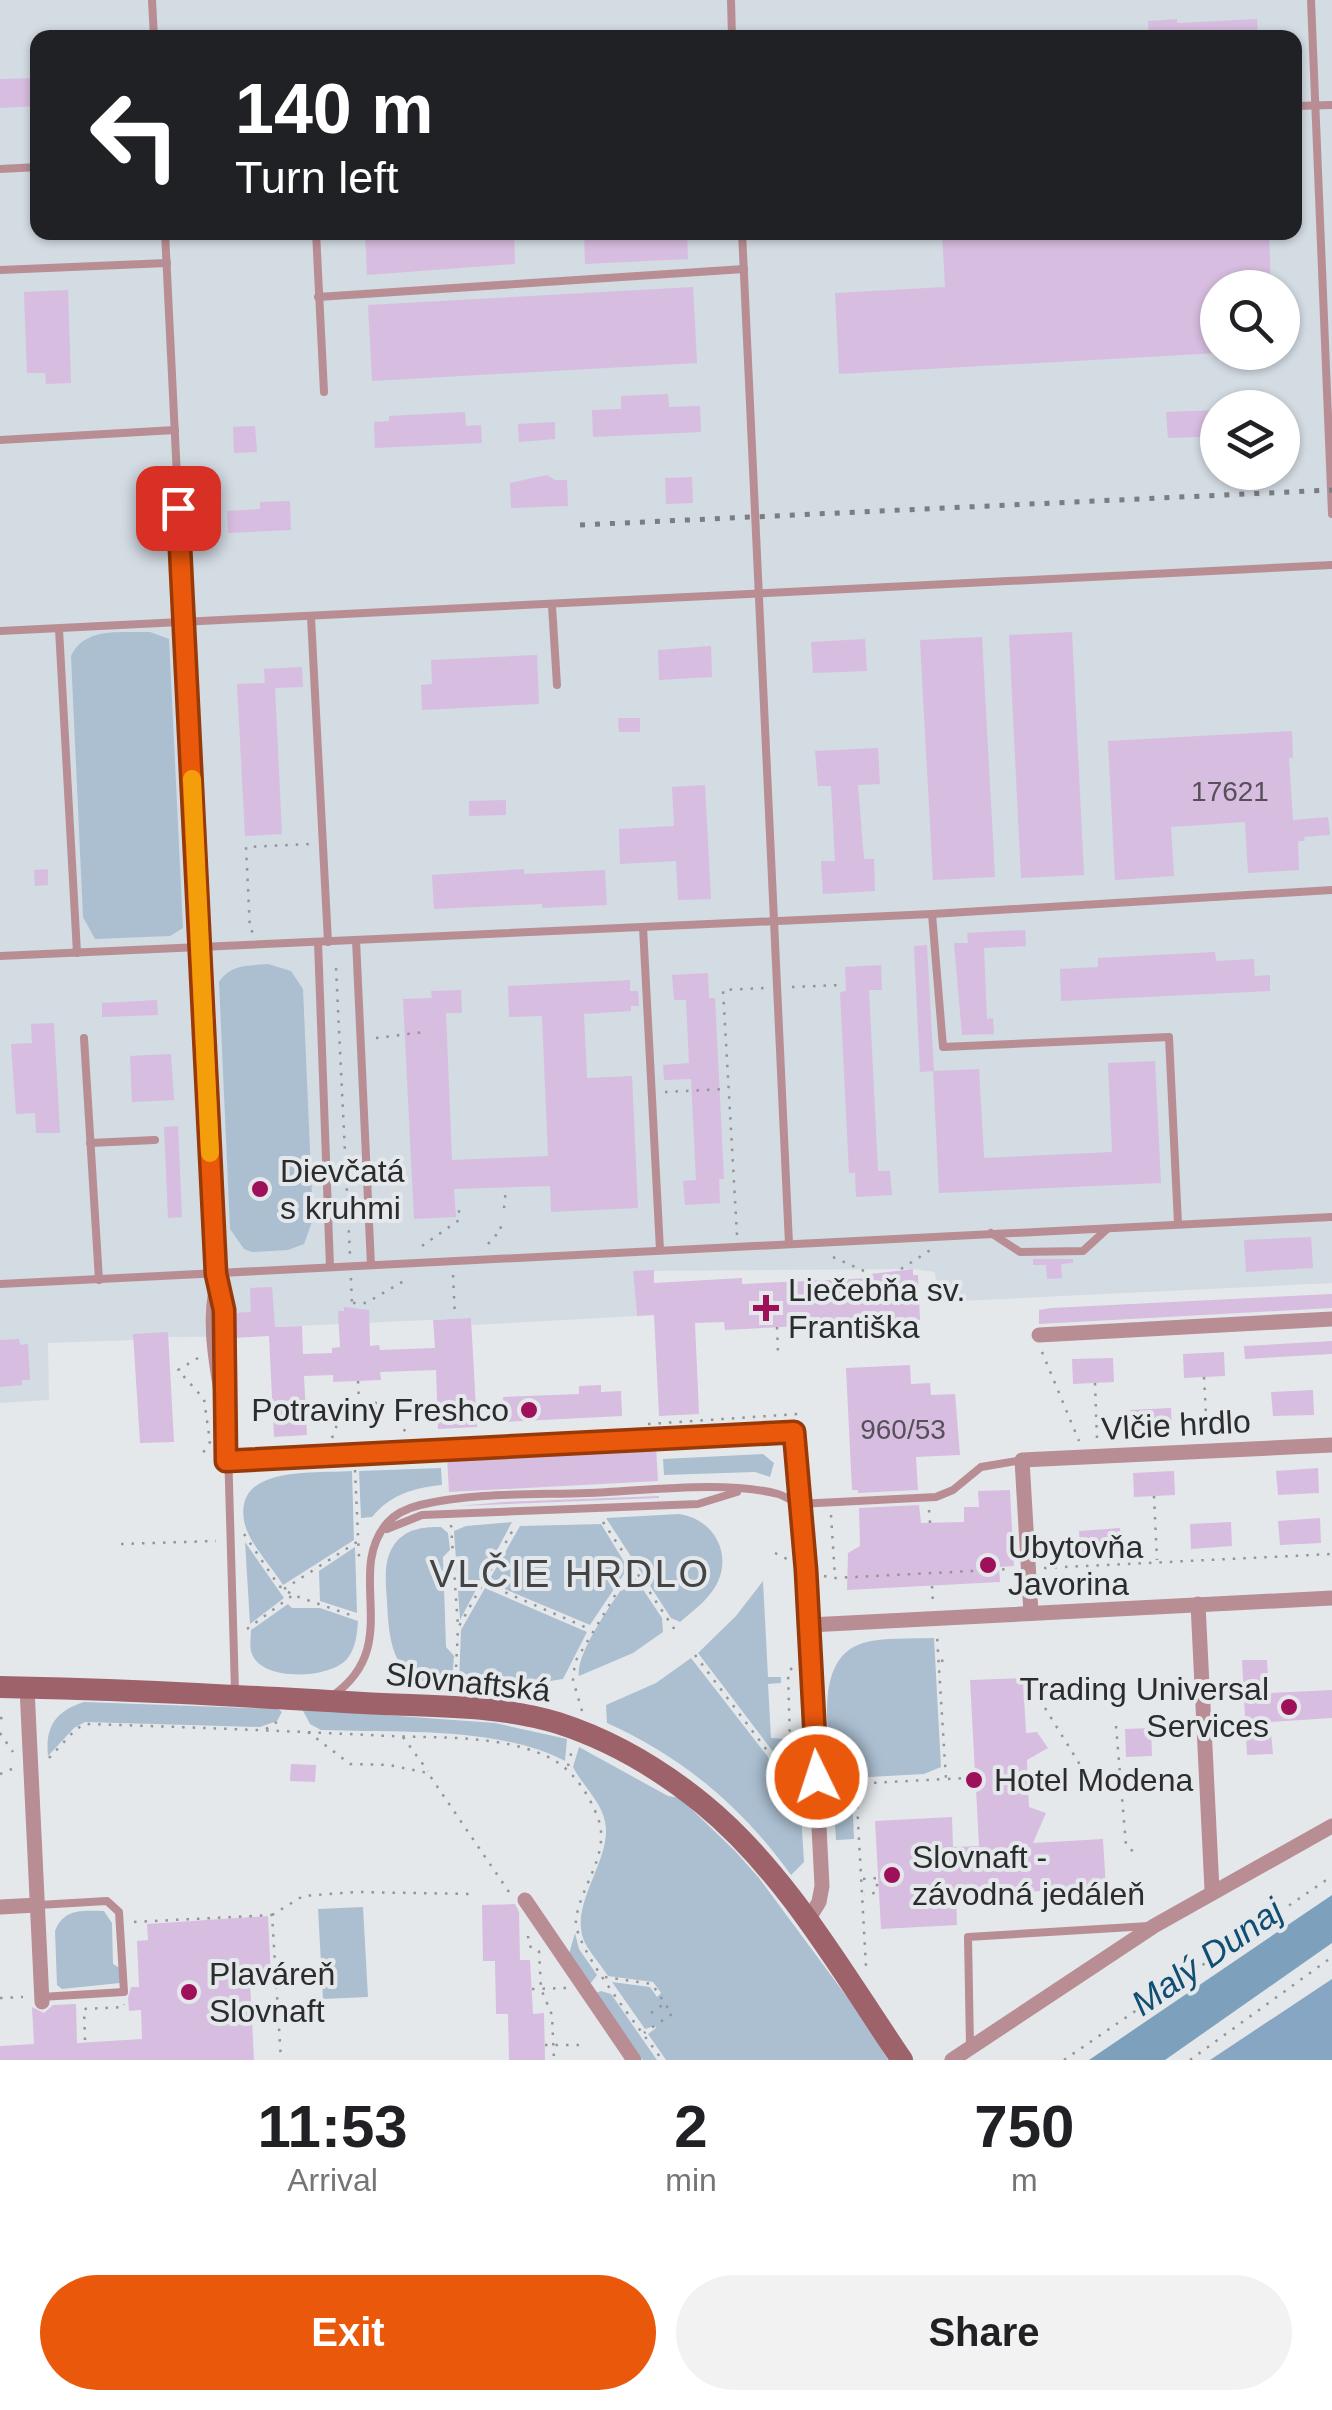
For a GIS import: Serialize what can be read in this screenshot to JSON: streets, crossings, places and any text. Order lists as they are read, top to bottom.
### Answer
{
  "streets": {
    "main road": ["Slovnaftská"],
    "street": ["Vlčie hrdlo"]
  },
  "districts": ["VLČIE HRDLO"],
  "water": ["Malý Dunaj"],
  "places": {
    "other": [
      "Dievčatá s kruhmi",
      "Potraviny Freshco",
      "Ubytovňa Javorina",
      "Trading Universal Services",
      "Hotel Modena",
      "Slovnaft - závodná jedáleň",
      "Plaváreň Slovnaft"
    ],
    "health": ["Liečebňa sv. Františka"]
  },
  "house_numbers": ["17621", "960/53"],
  "page": {
    "turn": ["140 m", "Turn left"],
    "eta": [
      "11:53",
      "Arrival",
      "2",
      "min",
      "750",
      "m"
    ],
    "buttons": ["Exit", "Share"]
  }
}
